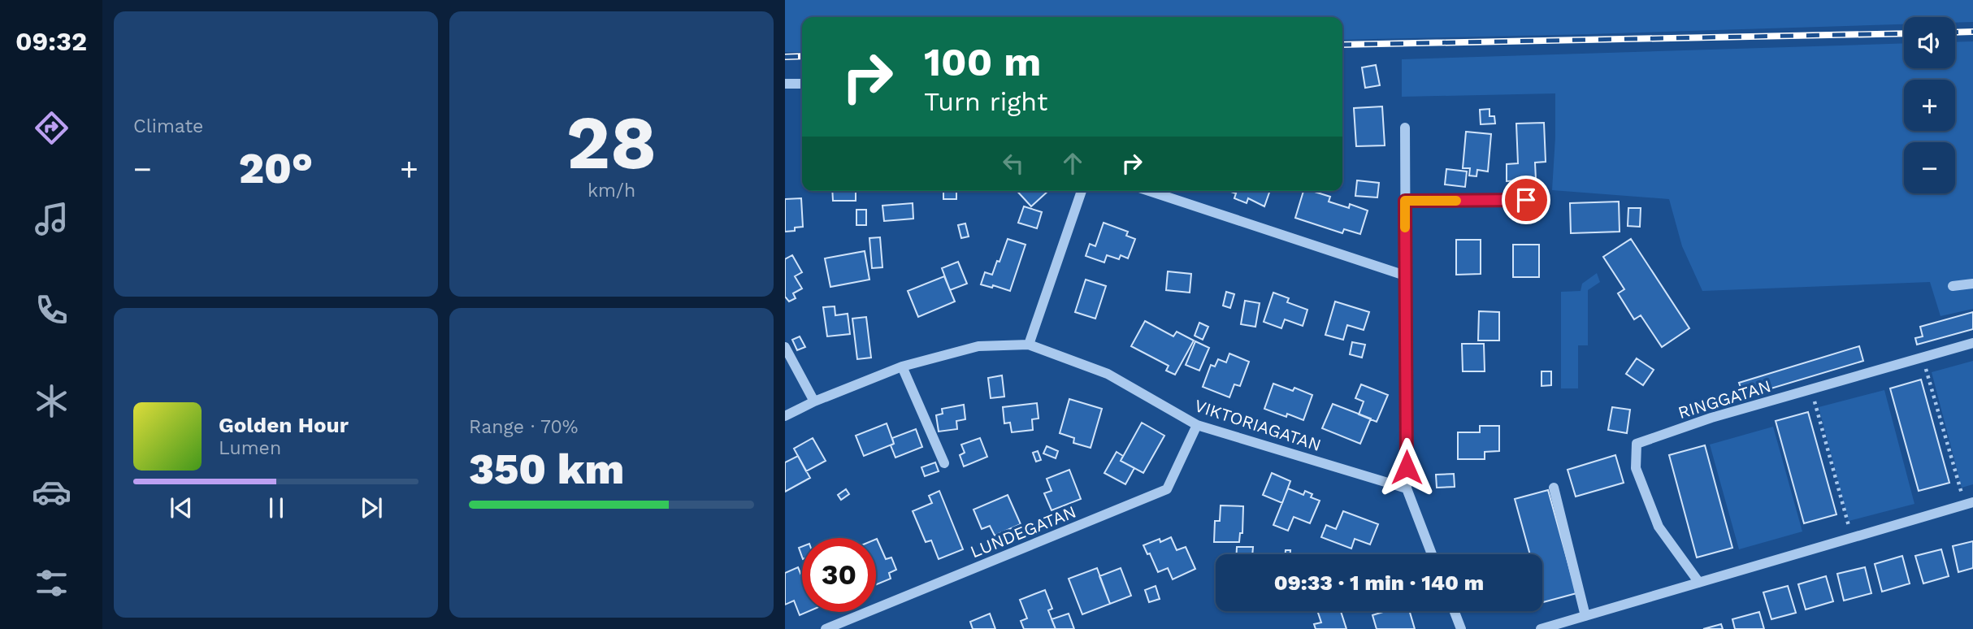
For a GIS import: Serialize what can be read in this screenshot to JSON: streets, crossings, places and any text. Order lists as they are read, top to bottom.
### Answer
{
  "streets": {
    "street": ["RINGGATAN", "VIKTORIAGATAN", "LUNDEGATAN"]
  },
  "crossings": [
    ["VIKTORIAGATAN", "LUNDEGATAN"]
  ],
  "page": {
    "tabs": "09:32",
    "tile": [
      "Climate",
      ["28", "km/h"],
      ["Range · 70%", "350 km"]
    ],
    "map_buttons": ["+", "−"],
    "turn": ["100 m", "Turn right"],
    "heat": ["−", "20°", "+"],
    "song": ["Golden Hour", "Lumen"],
    "limit": "30",
    "trip": "09:33 · 1 min · 140 m"
  }
}
